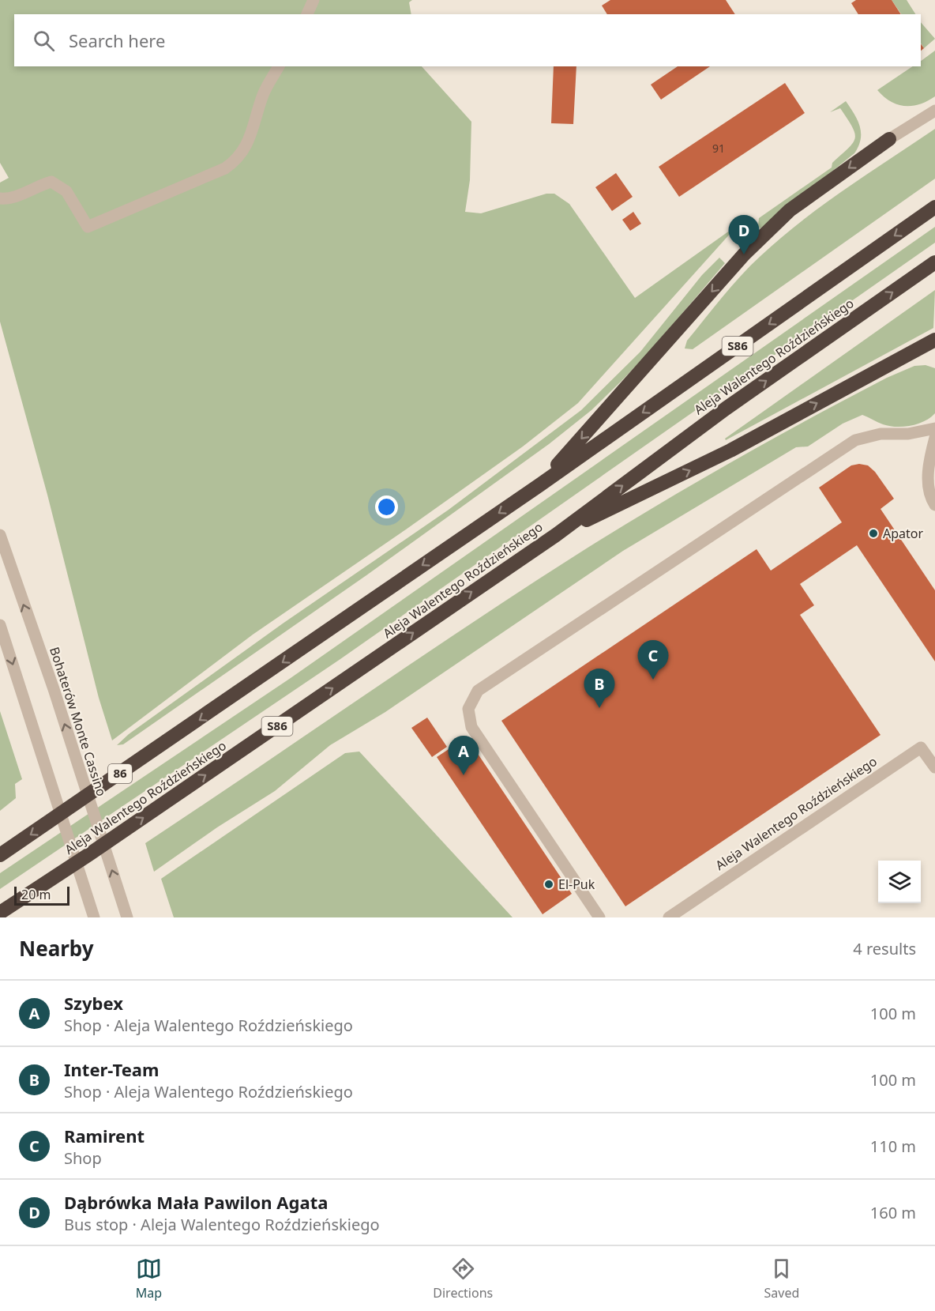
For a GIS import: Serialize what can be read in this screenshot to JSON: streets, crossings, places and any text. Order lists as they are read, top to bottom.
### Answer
{
  "streets": {
    "highway": ["S86", "Aleja Walentego Roździeńskiego", "86"],
    "street": ["Bohaterów Monte Cassino"]
  },
  "crossings": [
    ["S86", "86"]
  ],
  "places": ["Apator", "El-Puk"],
  "house_numbers": ["91"],
  "scale_bar": "20 m",
  "page": {
    "search": "Search here",
    "pins": [
      "D",
      "C",
      "B",
      "A"
    ],
    "scale": "20 m",
    "heading": ["Nearby", "4 results"],
    "list": [
      {
        "mark": "A",
        "name": "Szybex",
        "note": "Shop · Aleja Walentego Roździeńskiego",
        "value": "100 m"
      },
      {
        "mark": "B",
        "name": "Inter-Team",
        "note": "Shop · Aleja Walentego Roździeńskiego",
        "value": "100 m"
      },
      {
        "mark": "C",
        "name": "Ramirent",
        "note": "Shop",
        "value": "110 m"
      },
      {
        "mark": "D",
        "name": "Dąbrówka Mała Pawilon Agata",
        "note": "Bus stop · Aleja Walentego Roździeńskiego",
        "value": "160 m"
      }
    ],
    "nav": ["Map", "Directions", "Saved"]
  }
}
